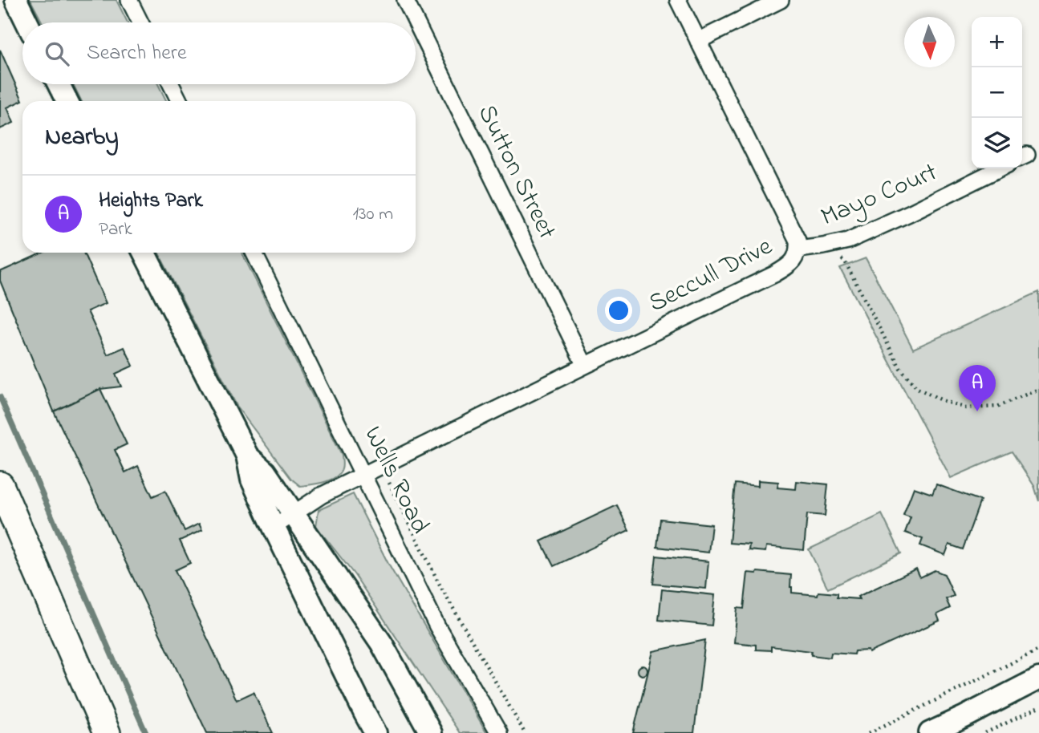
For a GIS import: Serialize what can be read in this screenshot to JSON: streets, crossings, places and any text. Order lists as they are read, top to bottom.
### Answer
{
  "streets": {
    "street": [
      "Sutton Street",
      "Mayo Court",
      "Seccull Drive",
      "Wells Road"
    ]
  },
  "crossings": [
    ["Sutton Street", "Seccull Drive"],
    ["Mayo Court", "Seccull Drive"],
    ["Seccull Drive", "Wells Road"]
  ],
  "north": "bottom",
  "page": {
    "map_buttons": ["+", "−"],
    "search": "Search here",
    "heading": "Nearby",
    "list": [
      {
        "mark": "A",
        "name": "Heights Park",
        "note": "Park",
        "value": "130 m"
      }
    ],
    "pins": "A"
  }
}
